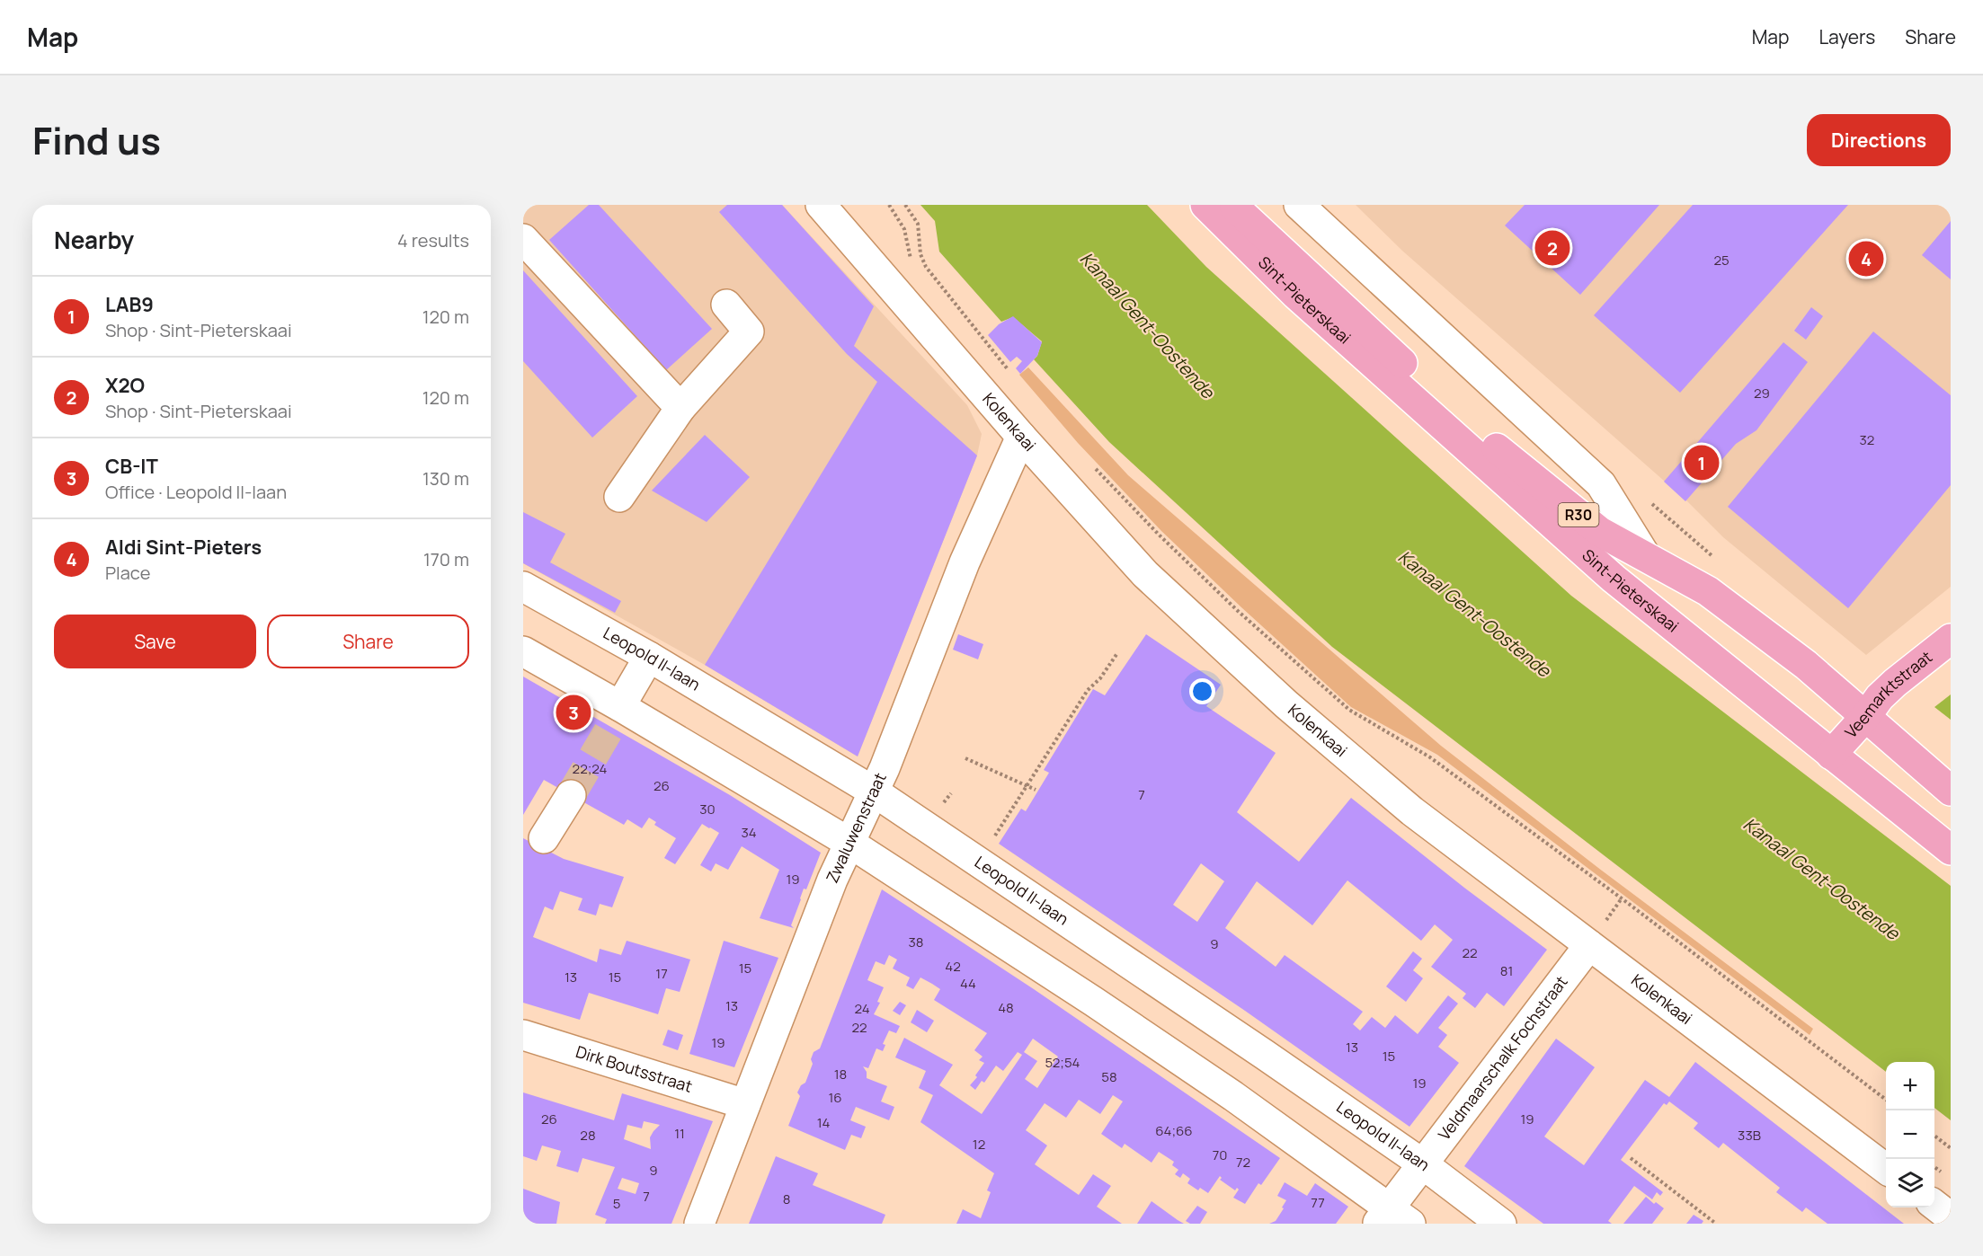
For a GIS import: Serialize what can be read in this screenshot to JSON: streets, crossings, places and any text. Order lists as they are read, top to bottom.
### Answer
{
  "streets": {
    "main road": ["Sint-Pieterskaai", "R30", "Veemarktstraat"],
    "street": [
      "Kolenkaai",
      "Leopold II-laan",
      "Zwaluwenstraat",
      "Veldmaarschalk Fochstraat",
      "Dirk Boutsstraat"
    ]
  },
  "crossings": [
    ["Sint-Pieterskaai", "Veemarktstraat"],
    ["Kolenkaai", "Zwaluwenstraat"],
    ["Kolenkaai", "Veldmaarschalk Fochstraat"],
    ["Leopold II-laan", "Zwaluwenstraat"],
    ["Leopold II-laan", "Veldmaarschalk Fochstraat"],
    ["Zwaluwenstraat", "Dirk Boutsstraat"]
  ],
  "water": ["Kanaal Gent-Oostende"],
  "house_numbers": [
    "25",
    "29",
    "32",
    "22;24",
    "26",
    "7",
    "30",
    "34",
    "19",
    "38",
    "9",
    "22",
    "42",
    "15",
    "81",
    "17",
    "13",
    "15",
    "44",
    "13",
    "48",
    "24",
    "22",
    "19",
    "13",
    "15",
    "52;54",
    "18",
    "58",
    "19",
    "16",
    "26",
    "19",
    "14",
    "64;66",
    "11",
    "28",
    "33B",
    "12",
    "70",
    "72",
    "9",
    "7",
    "8",
    "77",
    "5"
  ],
  "page": {
    "header": "Map",
    "nav": ["Map", "Layers", "Share"],
    "title": "Find us",
    "buttons": [
      "Directions",
      ["Save", "Share"]
    ],
    "heading": ["Nearby", "4 results"],
    "pins": [
      "2",
      "4",
      "1",
      "3"
    ],
    "list": [
      {
        "mark": "1",
        "name": "LAB9",
        "note": "Shop · Sint-Pieterskaai",
        "value": "120 m"
      },
      {
        "mark": "2",
        "name": "X2O",
        "note": "Shop · Sint-Pieterskaai",
        "value": "120 m"
      },
      {
        "mark": "3",
        "name": "CB-IT",
        "note": "Office · Leopold II-laan",
        "value": "130 m"
      },
      {
        "mark": "4",
        "name": "Aldi Sint-Pieters",
        "note": "Place",
        "value": "170 m"
      }
    ],
    "map_buttons": ["+", "−"]
  }
}
